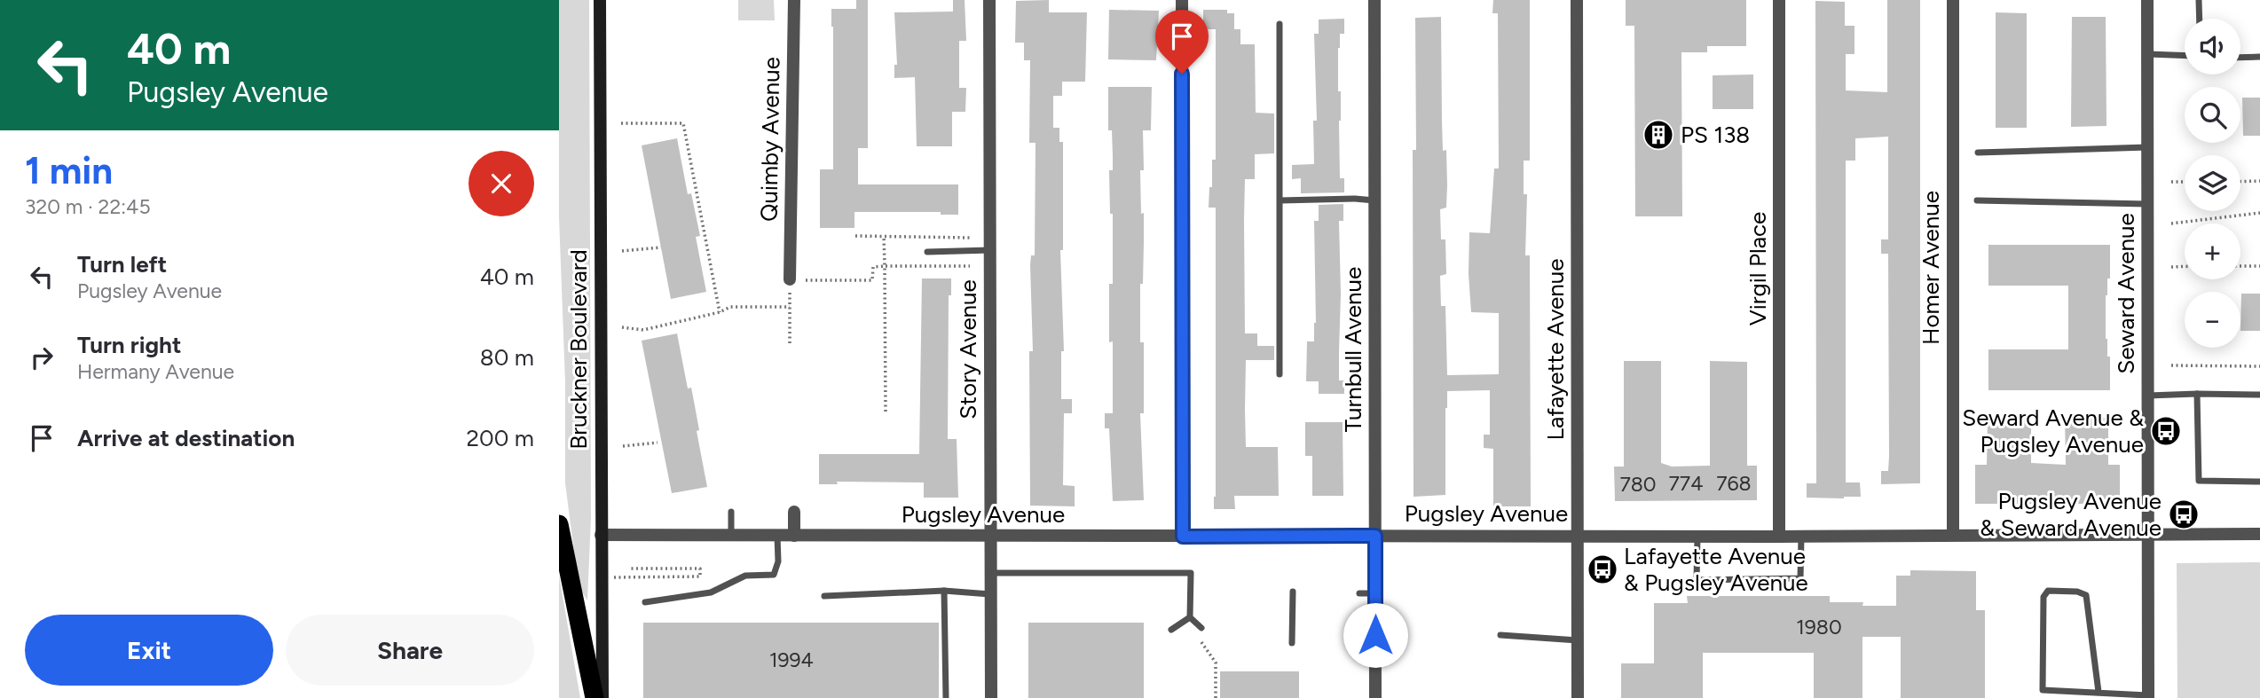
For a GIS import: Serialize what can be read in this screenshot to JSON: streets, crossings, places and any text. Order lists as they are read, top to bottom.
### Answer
{
  "streets": {
    "main road": ["Bruckner Boulevard"],
    "street": [
      "Quimby Avenue",
      "Homer Avenue",
      "Virgil Place",
      "Seward Avenue",
      "Story Avenue",
      "Turnbull Avenue",
      "Lafayette Avenue",
      "Pugsley Avenue"
    ]
  },
  "crossings": [
    ["Homer Avenue", "Pugsley Avenue"],
    ["Virgil Place", "Pugsley Avenue"],
    ["Seward Avenue", "Pugsley Avenue"],
    ["Bruckner Boulevard", "Pugsley Avenue"],
    ["Story Avenue", "Pugsley Avenue"],
    ["Turnbull Avenue", "Pugsley Avenue"],
    ["Lafayette Avenue", "Pugsley Avenue"]
  ],
  "places": {
    "building": ["PS 138"],
    "bus stop": ["Seward Avenue & Pugsley Avenue", "Pugsley Avenue & Seward Avenue", "Lafayette Avenue & Pugsley Avenue"]
  },
  "house_numbers": [
    "774",
    "768",
    "780",
    "1980",
    "1994"
  ],
  "page": {
    "turn": ["40 m", "Pugsley Avenue"],
    "map_buttons": ["+", "−"],
    "heading": ["1 min", "320 m · 22:45"],
    "list": [
      {
        "name": "Turn left",
        "note": "Pugsley Avenue",
        "value": "40 m"
      },
      {
        "name": "Turn right",
        "note": "Hermany Avenue",
        "value": "80 m"
      },
      {
        "name": "Arrive at destination",
        "value": "200 m"
      }
    ],
    "buttons": ["Exit", "Share"]
  }
}
